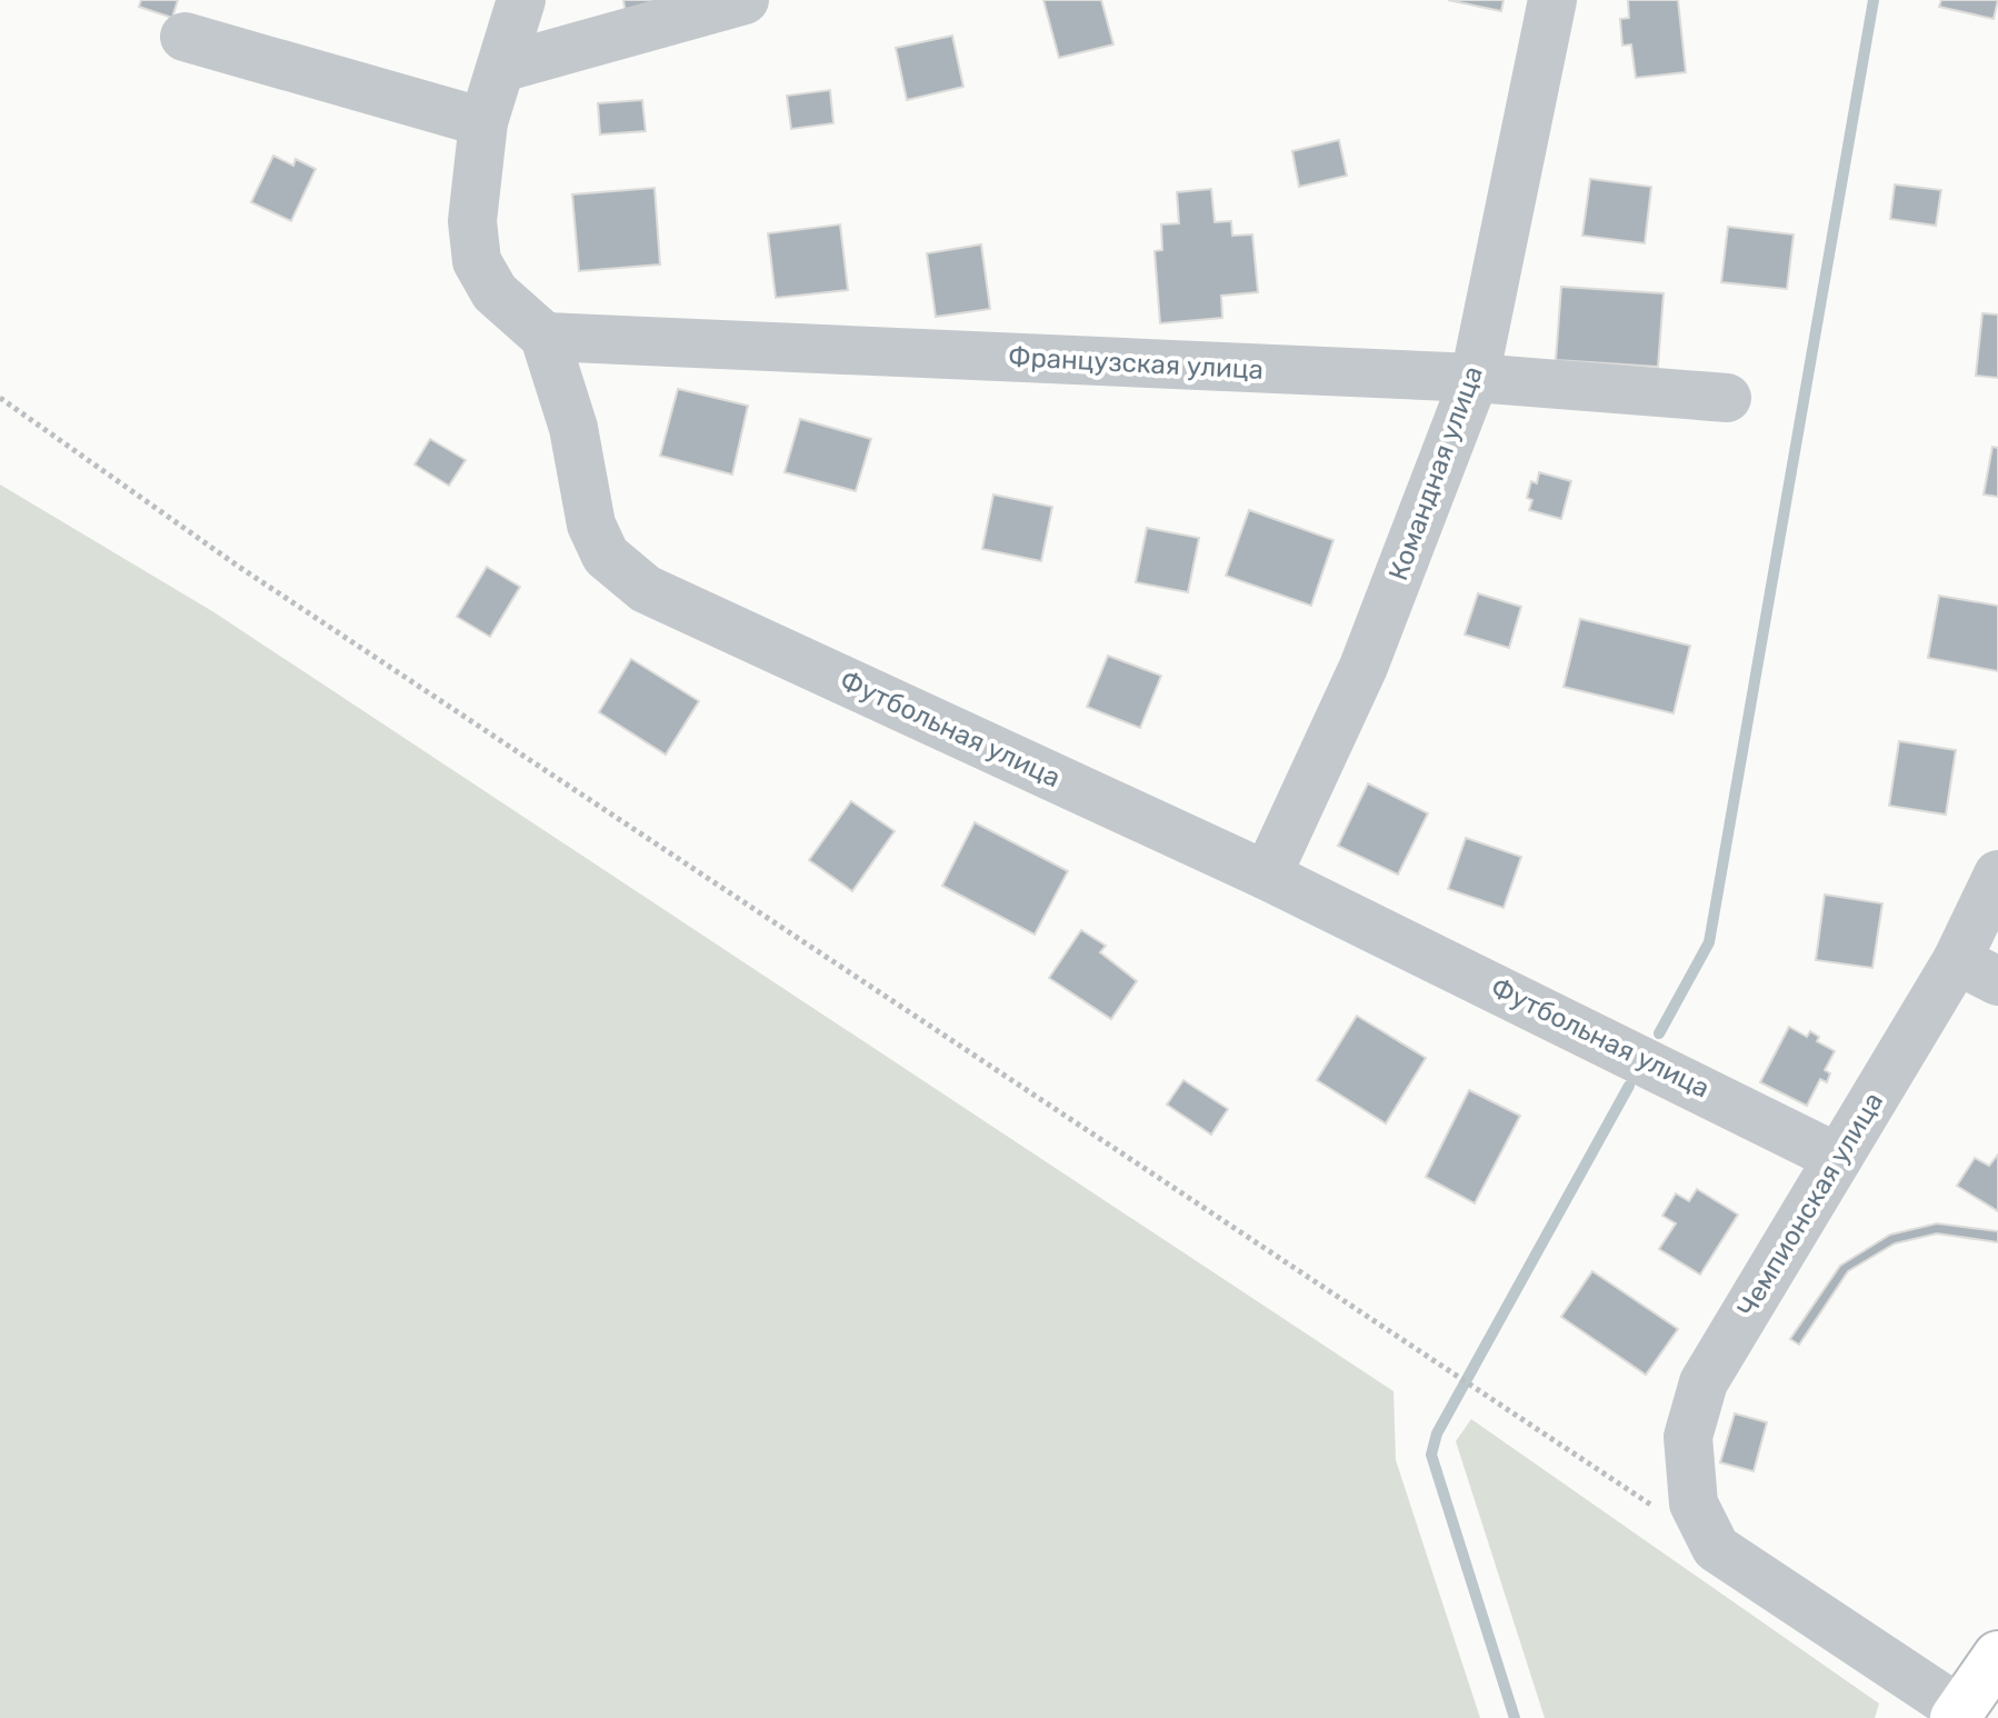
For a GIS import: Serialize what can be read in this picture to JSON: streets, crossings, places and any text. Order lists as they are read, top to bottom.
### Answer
{
  "streets": {
    "street": [
      "Французская улица",
      "Командная улица",
      "Футбольная улица",
      "Чемпионская улица"
    ]
  },
  "crossings": [
    ["Французская улица", "Командная улица"],
    ["Французская улица", "Футбольная улица"],
    ["Командная улица", "Футбольная улица"],
    ["Футбольная улица", "Чемпионская улица"]
  ]
}
